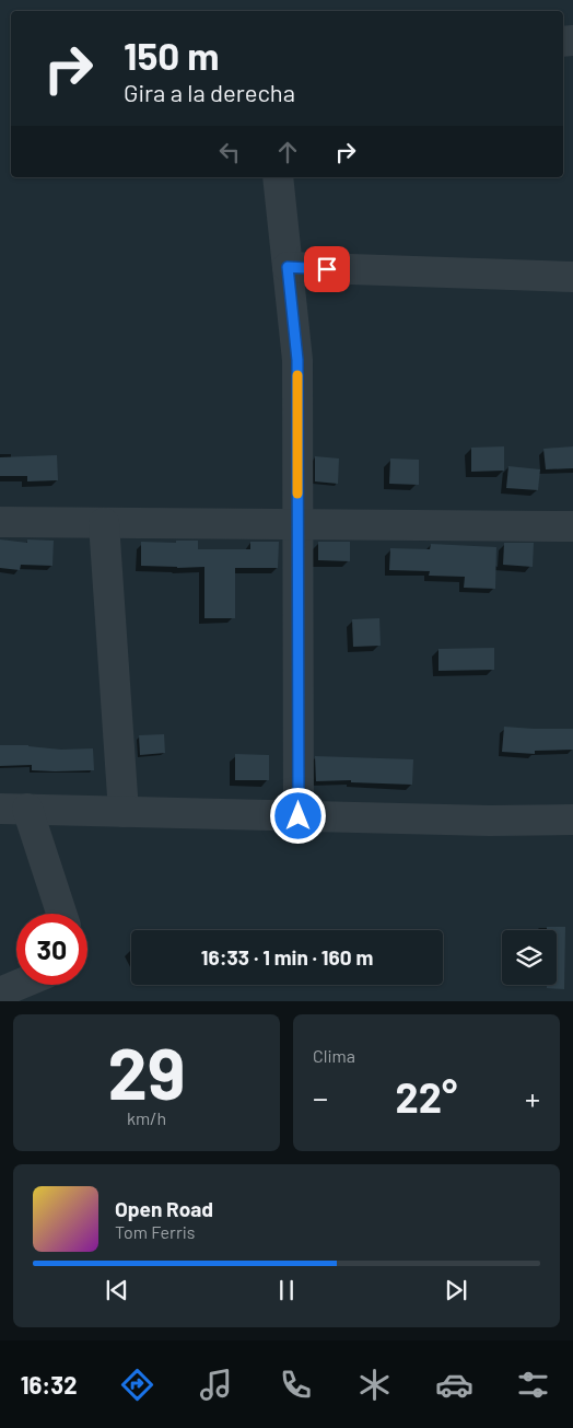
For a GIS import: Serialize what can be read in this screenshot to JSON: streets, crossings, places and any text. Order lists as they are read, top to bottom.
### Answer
{
  "page": {
    "turn": ["150 m", "Gira a la derecha"],
    "limit": "30",
    "trip": "16:33 · 1 min · 160 m",
    "tile": [
      ["29", "km/h"],
      "Clima"
    ],
    "heat": ["−", "22°", "+"],
    "song": ["Open Road", "Tom Ferris"],
    "tabs": "16:32"
  }
}
